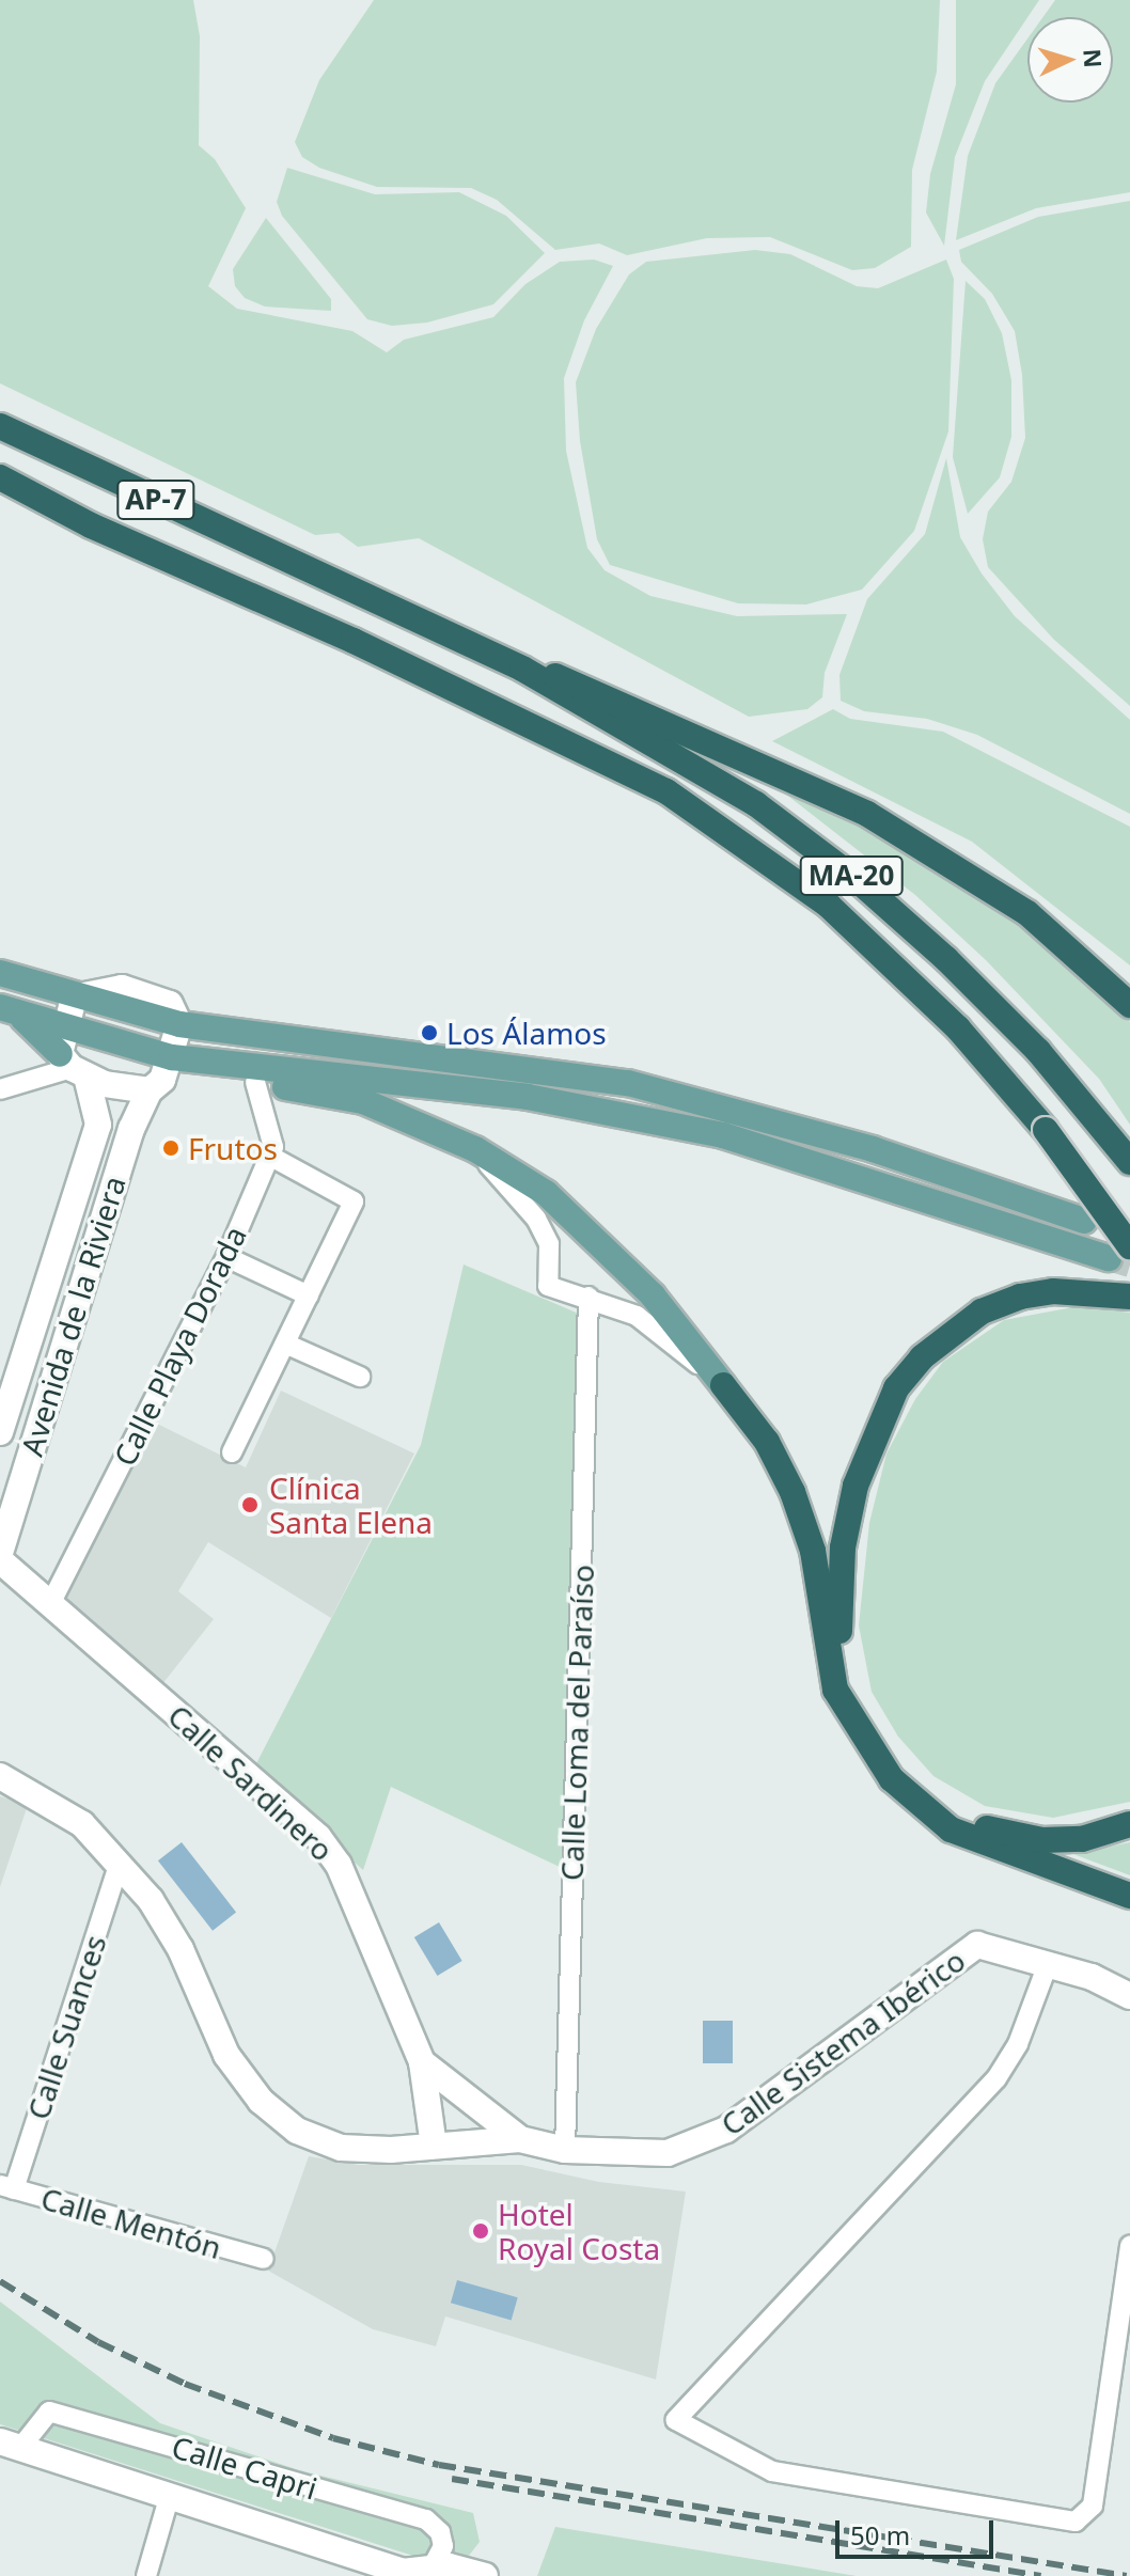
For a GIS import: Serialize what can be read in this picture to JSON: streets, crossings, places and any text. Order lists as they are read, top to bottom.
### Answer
{
  "streets": {
    "highway": ["AP-7", "MA-20"],
    "street": [
      "Avenida de la Riviera",
      "Calle Playa Dorada",
      "Calle Loma del Paraíso",
      "Calle Sardinero",
      "Calle Suances",
      "Calle Sistema Ibérico",
      "Calle Mentón",
      "Calle Capri"
    ]
  },
  "crossings": [
    ["AP-7", "MA-20"],
    ["Calle Playa Dorada", "Calle Sardinero"],
    ["Calle Loma del Paraíso", "Calle Sistema Ibérico"],
    ["Calle Sardinero", "Calle Sistema Ibérico"],
    ["Calle Suances", "Calle Sistema Ibérico"],
    ["Calle Suances", "Calle Mentón"]
  ],
  "places": [
    "Los Álamos",
    "Frutos",
    "Clínica Santa Elena",
    "Hotel Royal Costa"
  ],
  "scale_bar": "50 m",
  "north": "right"
}
